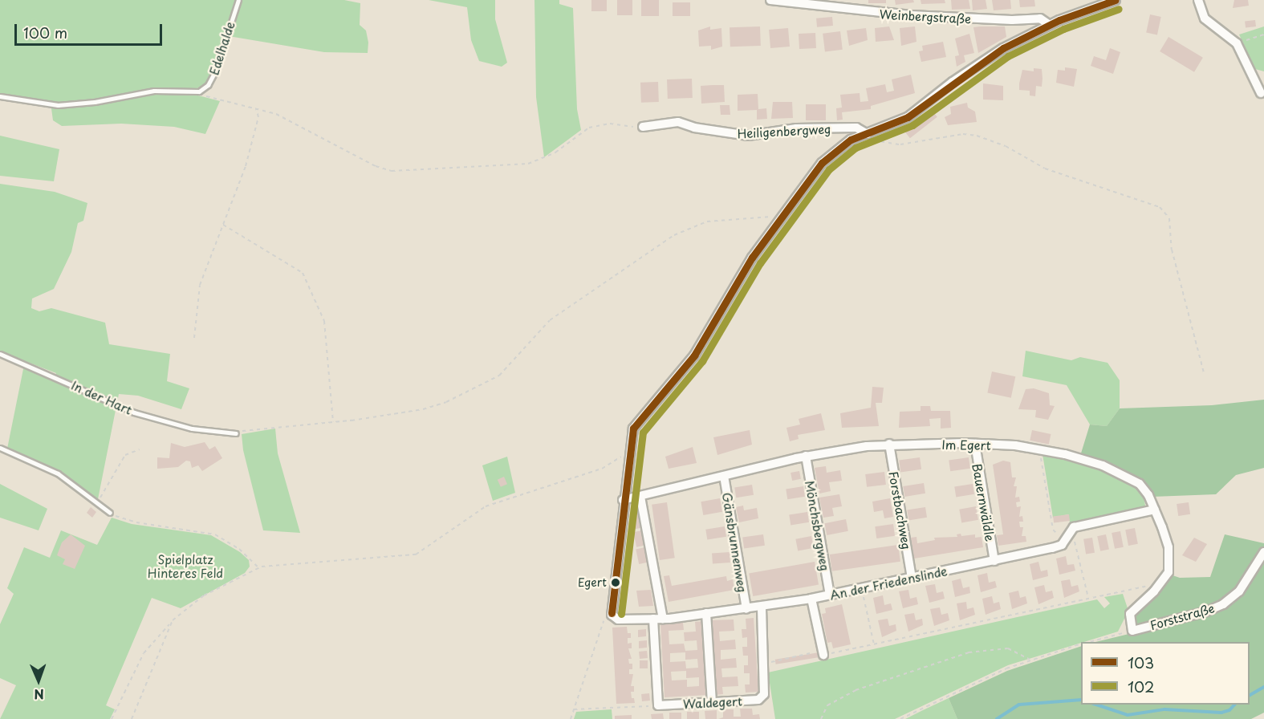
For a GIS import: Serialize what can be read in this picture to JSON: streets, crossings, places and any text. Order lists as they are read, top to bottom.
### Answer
{
  "streets": {
    "street": [
      "Weinbergstraße",
      "Heiligenbergweg",
      "Im Egert",
      "Bauernwäldle",
      "Forstbachweg",
      "Mönchsbergweg",
      "Gänsbrunnenweg",
      "An der Friedenslinde",
      "Forststraße",
      "Waldegert"
    ],
    "lane": ["Edelhalde", "In der Hart"]
  },
  "crossings": [
    ["Im Egert", "Bauernwäldle"],
    ["Im Egert", "Forstbachweg"],
    ["Im Egert", "Mönchsbergweg"],
    ["Im Egert", "Gänsbrunnenweg"],
    ["Im Egert", "An der Friedenslinde"],
    ["Im Egert", "Forststraße"],
    ["Bauernwäldle", "An der Friedenslinde"],
    ["Forstbachweg", "An der Friedenslinde"],
    ["Mönchsbergweg", "An der Friedenslinde"],
    ["Gänsbrunnenweg", "An der Friedenslinde"],
    ["An der Friedenslinde", "Waldegert"]
  ],
  "parks": ["Spielplatz Hinteres Feld"],
  "places": ["Egert"],
  "lines": ["transit line 103", "transit line 102"],
  "legend": ["103", "102"],
  "scale_bar": "100 m",
  "north": "bottom"
}
